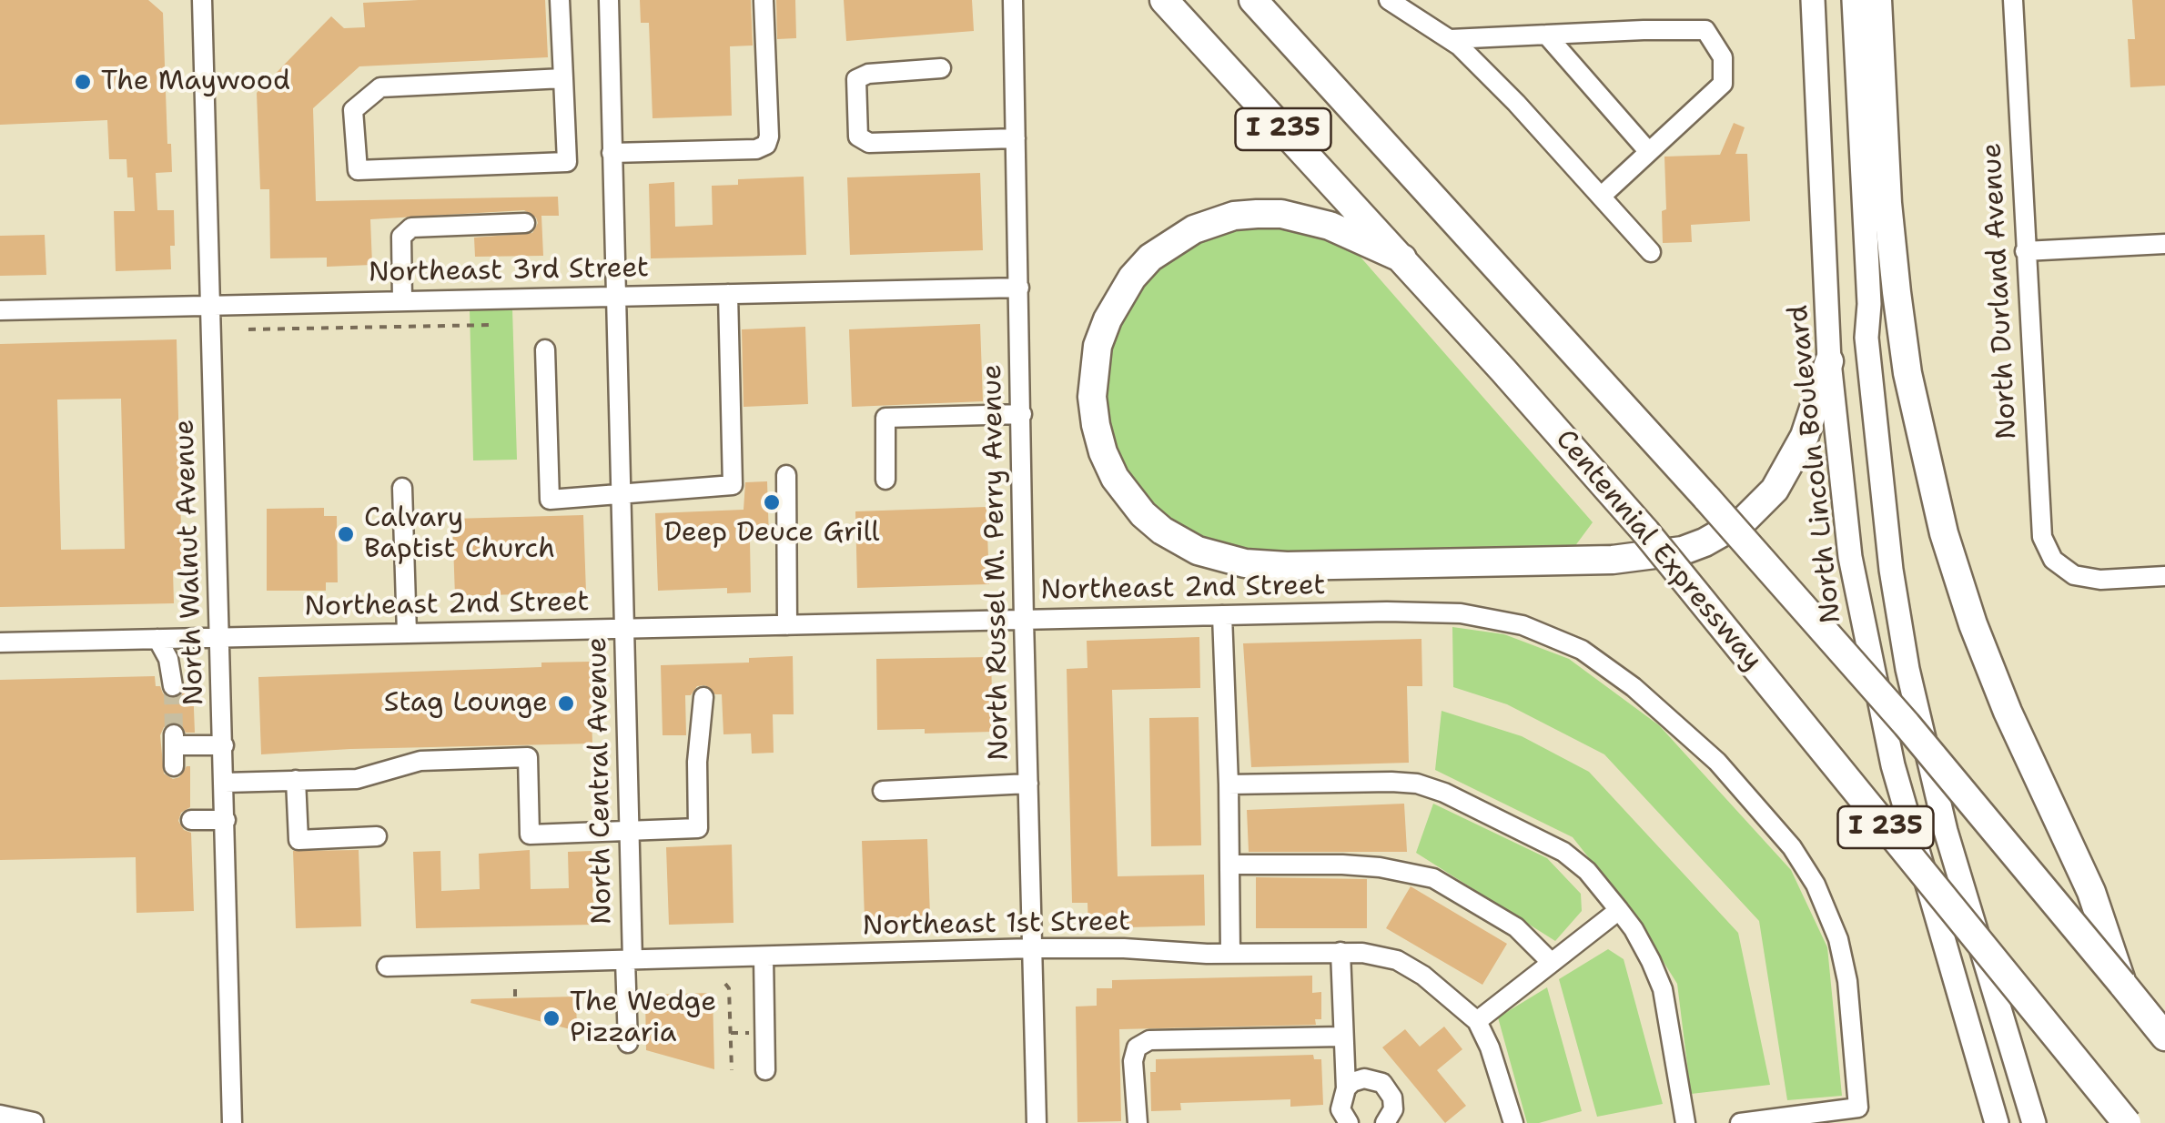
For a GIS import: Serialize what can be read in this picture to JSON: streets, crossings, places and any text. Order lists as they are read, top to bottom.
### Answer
{
  "streets": {
    "highway": ["I 235", "Centennial Expressway"],
    "main road": ["North Lincoln Boulevard"],
    "street": [
      "Northeast 3rd Street",
      "North Durland Avenue",
      "North Walnut Avenue",
      "North Russel M. Perry Avenue",
      "Northeast 2nd Street",
      "North Central Avenue",
      "Northeast 1st Street"
    ]
  },
  "crossings": [
    ["Northeast 3rd Street", "North Walnut Avenue"],
    ["Northeast 3rd Street", "North Russel M. Perry Avenue"],
    ["Northeast 3rd Street", "North Central Avenue"],
    ["North Walnut Avenue", "Northeast 2nd Street"],
    ["North Russel M. Perry Avenue", "Northeast 2nd Street"],
    ["North Russel M. Perry Avenue", "Northeast 1st Street"],
    ["Northeast 2nd Street", "North Central Avenue"],
    ["North Central Avenue", "Northeast 1st Street"]
  ],
  "places": [
    "The Maywood",
    "Deep Deuce Grill",
    "Calvary Baptist Church",
    "Stag Lounge",
    "The Wedge Pizzaria"
  ]
}
